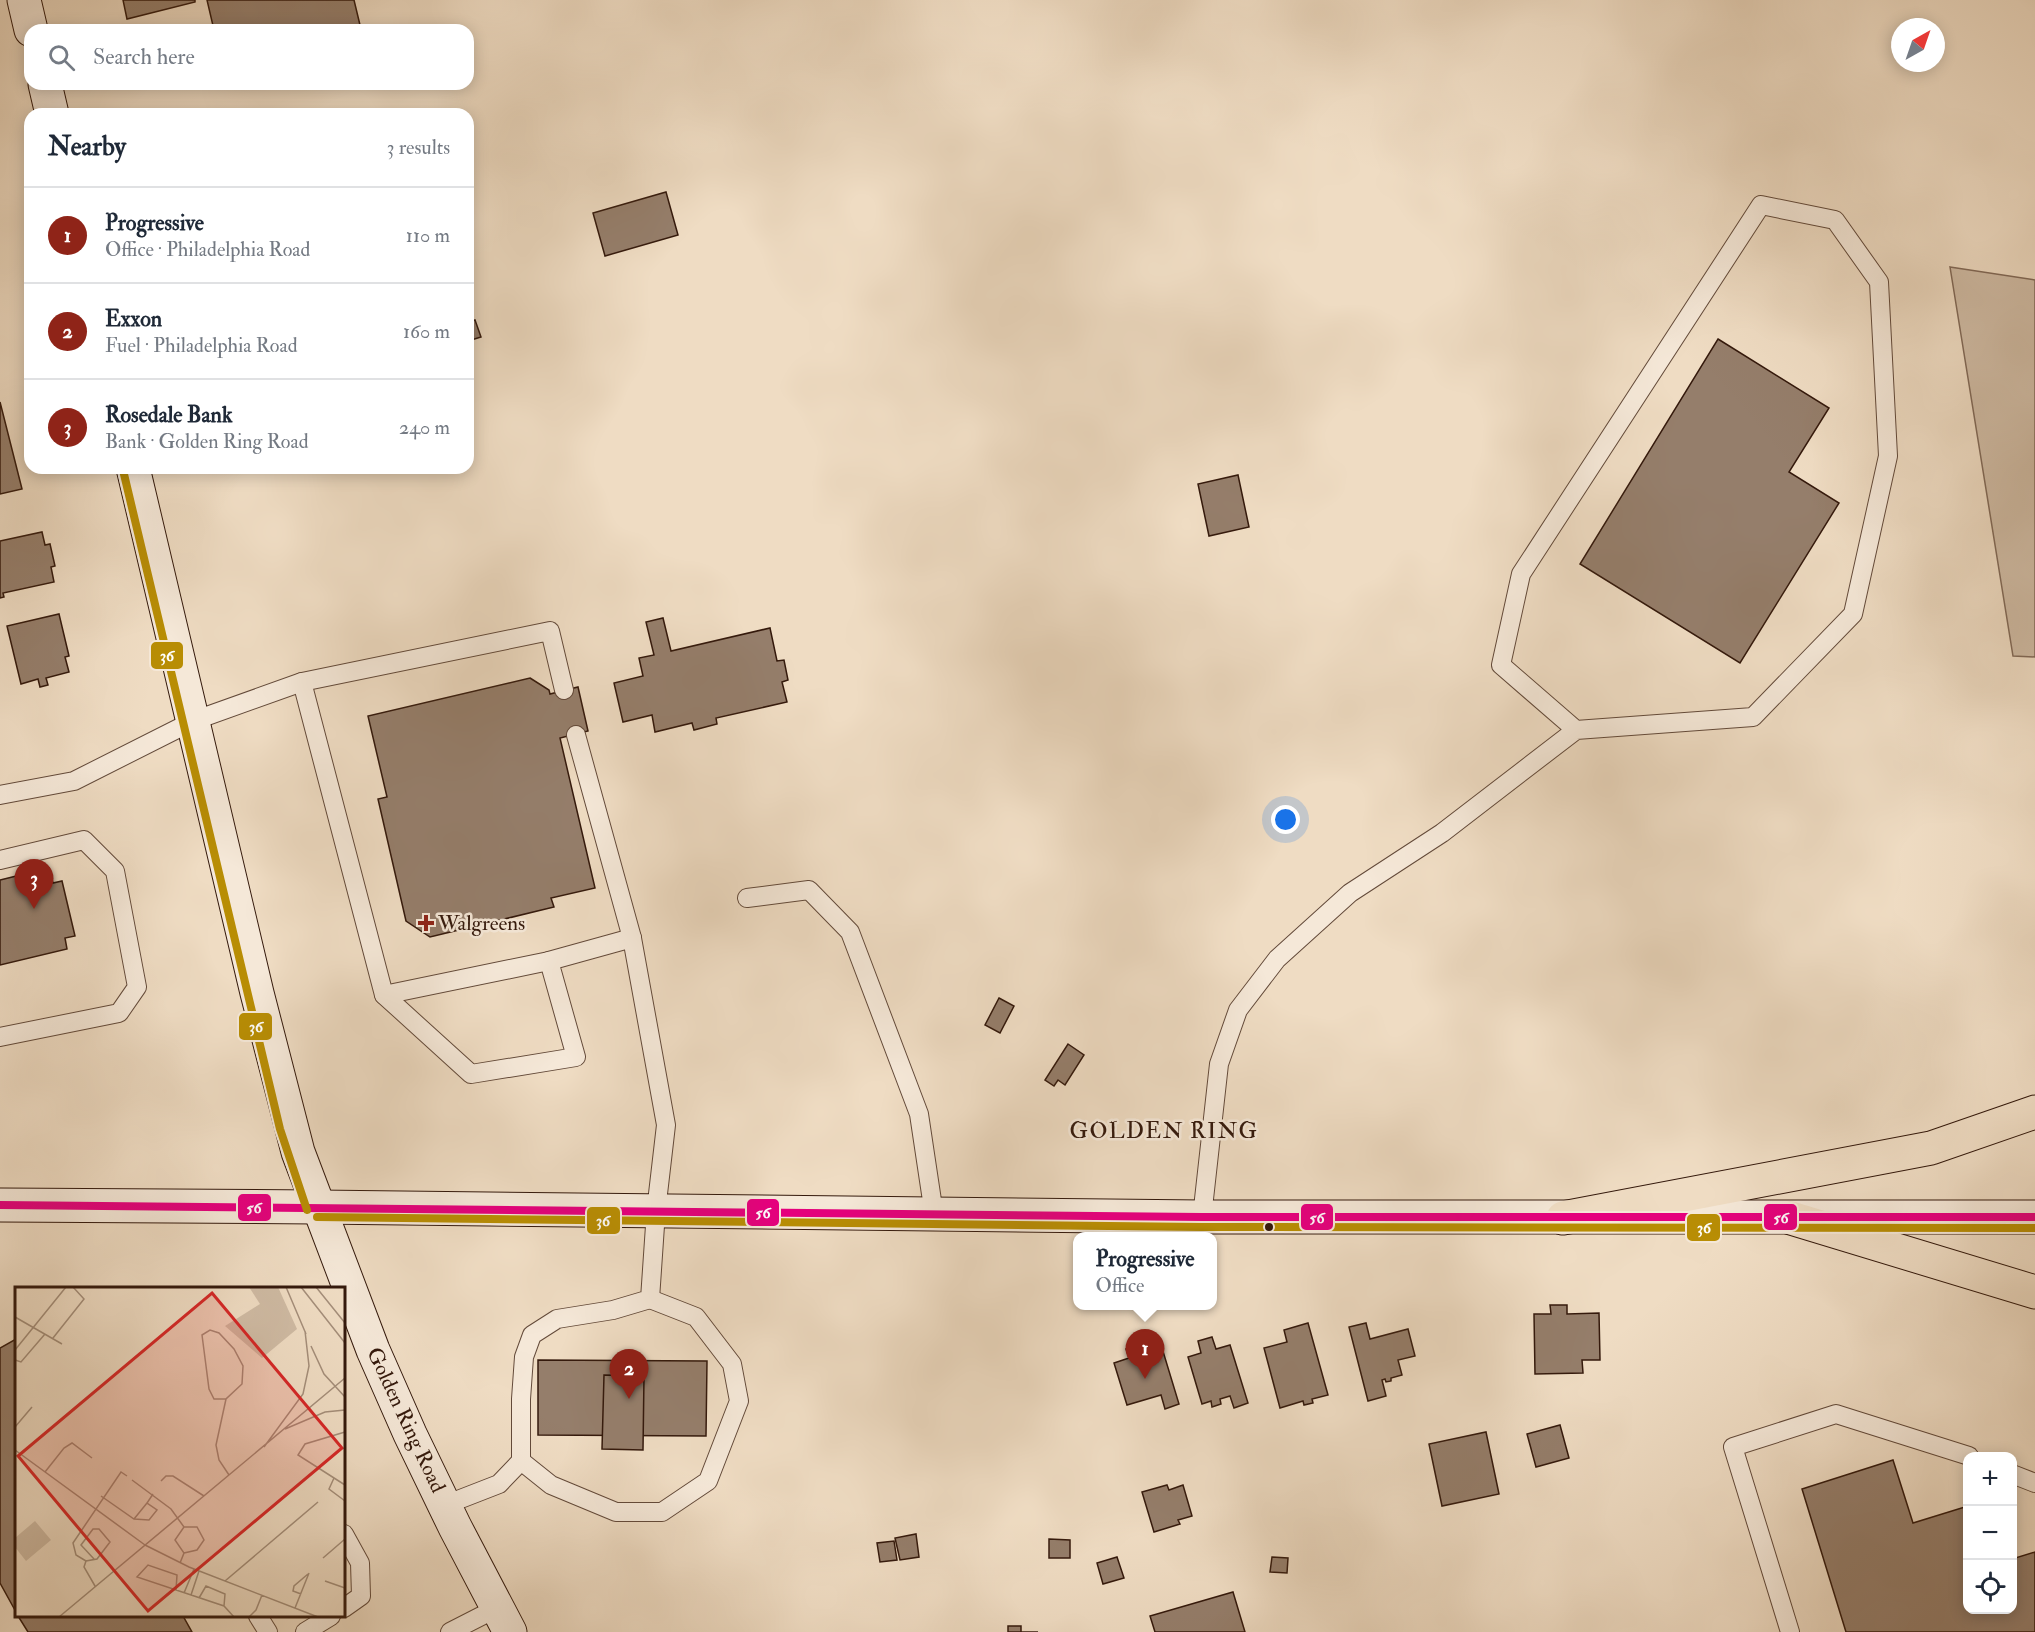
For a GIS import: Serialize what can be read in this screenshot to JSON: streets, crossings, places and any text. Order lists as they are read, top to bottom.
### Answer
{
  "streets": {
    "main road": ["Golden Ring Road"]
  },
  "districts": ["GOLDEN RING"],
  "places": {
    "health": ["Walgreens"]
  },
  "lines": ["transit line 36", "transit line 56"],
  "north": "top right",
  "page": {
    "search": "Search here",
    "heading": ["Nearby", "3 results"],
    "list": [
      {
        "mark": "1",
        "name": "Progressive",
        "note": "Office · Philadelphia Road",
        "value": "110 m"
      },
      {
        "mark": "2",
        "name": "Exxon",
        "note": "Fuel · Philadelphia Road",
        "value": "160 m"
      },
      {
        "mark": "3",
        "name": "Rosedale Bank",
        "note": "Bank · Golden Ring Road",
        "value": "240 m"
      }
    ],
    "pins": ["3", "1", "2"],
    "popup": ["Progressive", "Office"],
    "map_buttons": ["+", "−"]
  }
}
